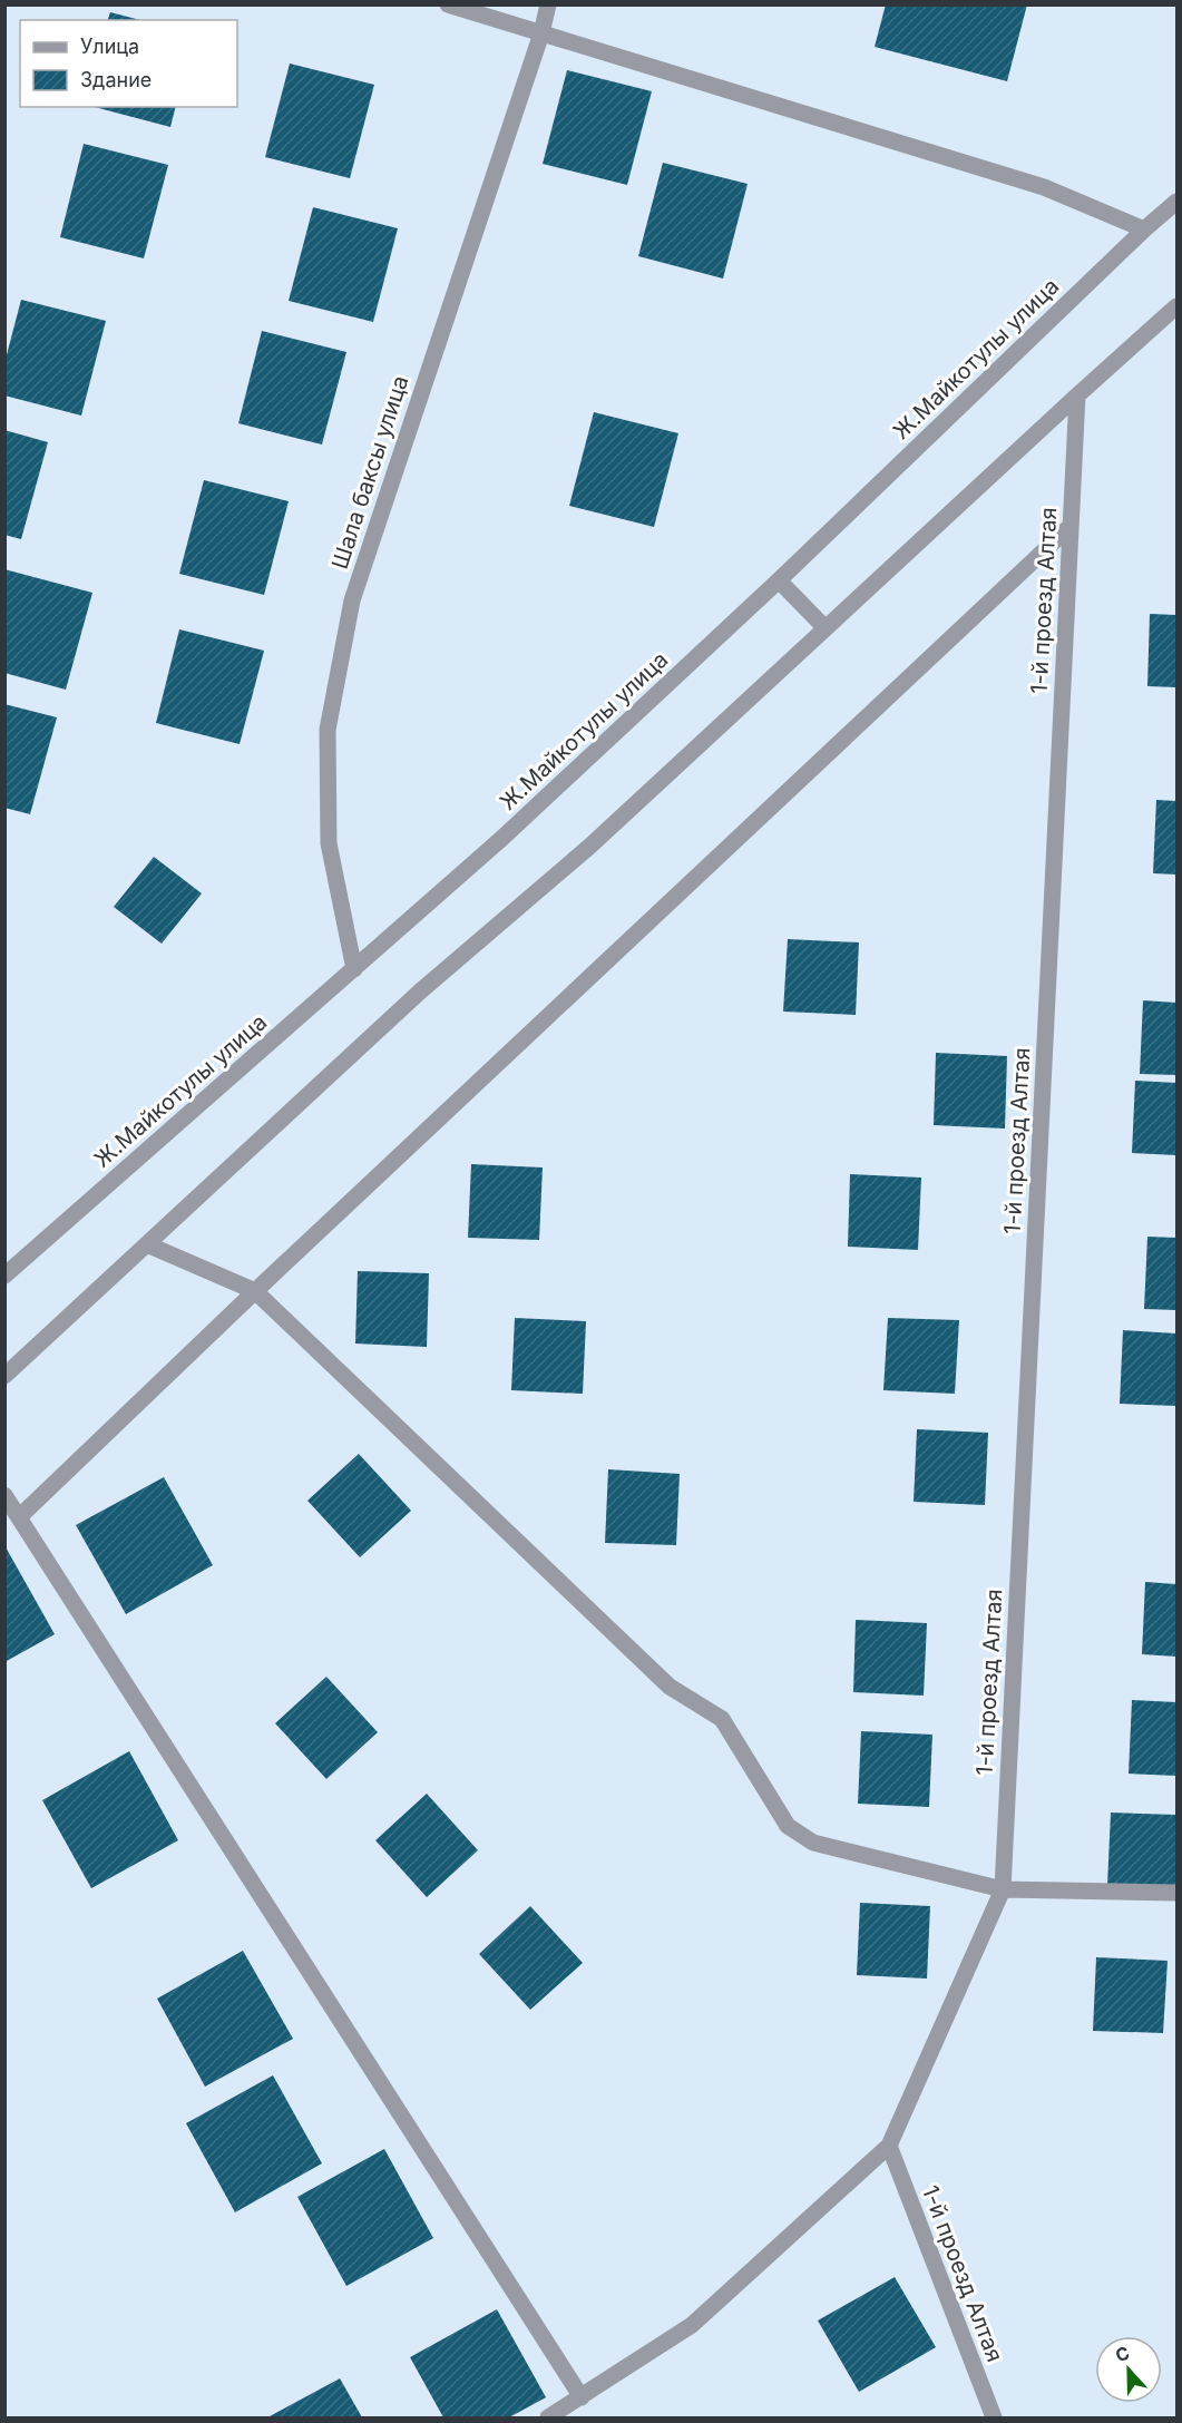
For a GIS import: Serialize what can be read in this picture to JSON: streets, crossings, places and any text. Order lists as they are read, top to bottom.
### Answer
{
  "streets": {
    "street": ["Ж.Майкотулы улица", "Шала баксы улица", "1-й проезд Алтая"]
  },
  "crossings": [
    ["Ж.Майкотулы улица", "Шала баксы улица"]
  ],
  "legend": ["Улица", "Здание"],
  "north": "top"
}
